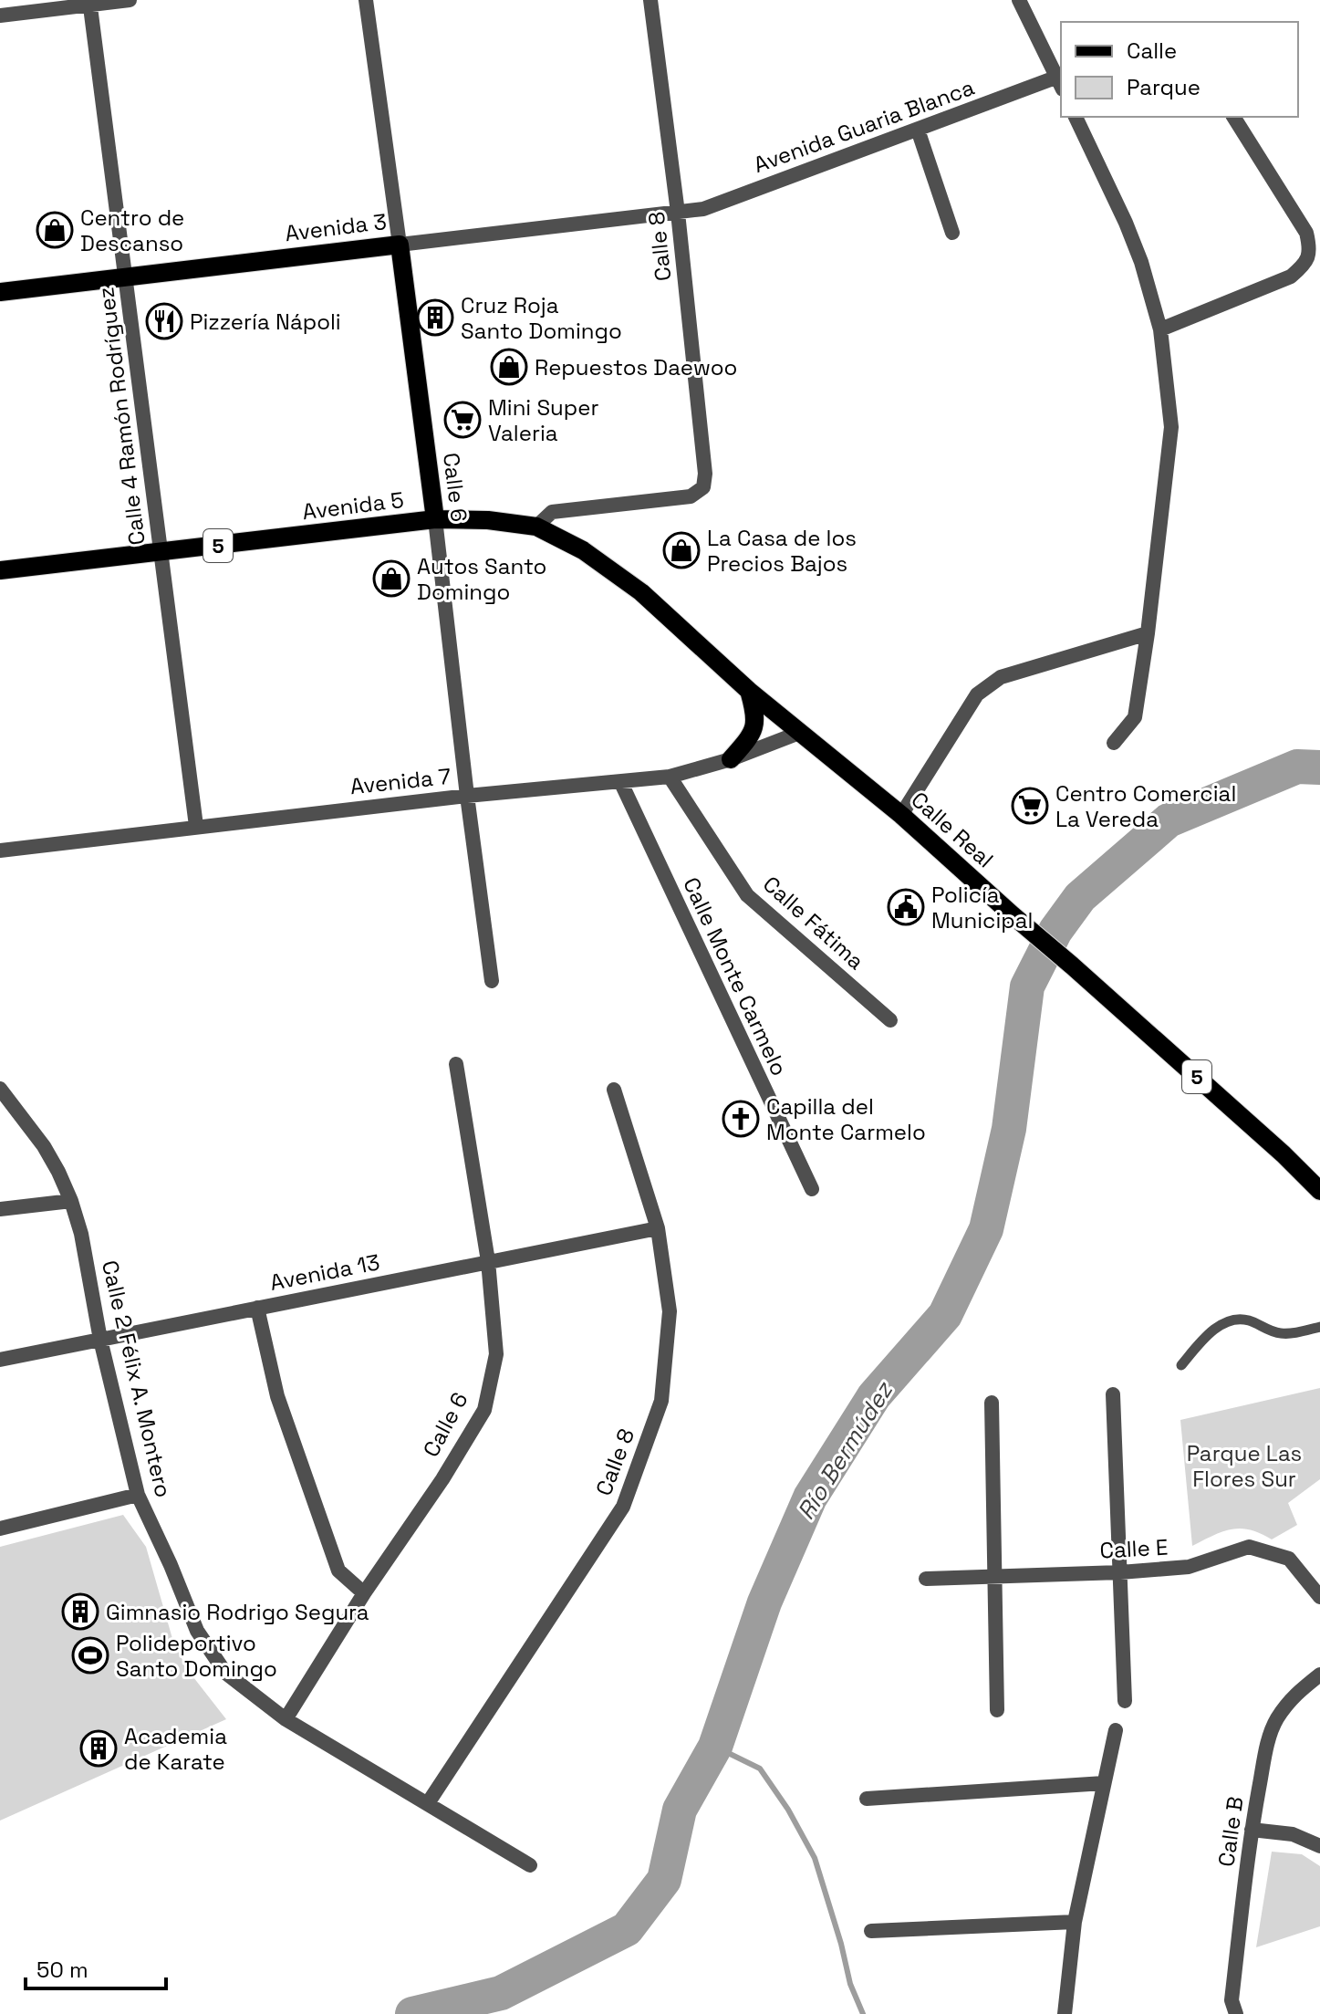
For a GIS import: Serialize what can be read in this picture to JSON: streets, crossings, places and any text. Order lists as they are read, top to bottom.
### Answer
{
  "streets": {
    "main road": [
      "Avenida 3",
      "Calle 6",
      "Avenida 5",
      "5",
      "Calle Real"
    ],
    "street": [
      "Avenida Guaria Blanca",
      "Calle 8",
      "Calle 4 Ramón Rodríguez",
      "Avenida 7",
      "Calle Fátima",
      "Calle Monte Carmelo",
      "Avenida 13",
      "Calle 2 Félix A. Montero",
      "Calle E",
      "Calle B"
    ]
  },
  "crossings": [
    ["Avenida Guaria Blanca", "Avenida 3"],
    ["Avenida Guaria Blanca", "Calle 8"],
    ["Avenida 3", "Calle 8"],
    ["Avenida 3", "Calle 4 Ramón Rodríguez"],
    ["Avenida 3", "Calle 6"],
    ["Calle 8", "Avenida 5"],
    ["Calle 8", "Calle Real"],
    ["Calle 8", "Avenida 13"],
    ["Calle 8", "Calle 2 Félix A. Montero"],
    ["Calle 4 Ramón Rodríguez", "Avenida 5"],
    ["Calle 4 Ramón Rodríguez", "Avenida 7"],
    ["Calle 6", "Avenida 5"],
    ["Calle 6", "Avenida 7"],
    ["Calle 6", "Avenida 13"],
    ["Calle 6", "Calle 2 Félix A. Montero"],
    ["Avenida 5", "Calle Real"],
    ["Avenida 7", "Calle Real"],
    ["Avenida 7", "Calle Fátima"],
    ["Avenida 7", "Calle Monte Carmelo"],
    ["Avenida 13", "Calle 2 Félix A. Montero"]
  ],
  "water": ["Río Bermúdez"],
  "parks": ["Parque Las Flores Sur"],
  "places": {
    "shop": [
      "Centro de Descanso",
      "Repuestos Daewoo",
      "La Casa de los Precios Bajos",
      "Autos Santo Domingo"
    ],
    "building": ["Cruz Roja Santo Domingo", "Gimnasio Rodrigo Segura", "Academia de Karate"],
    "restaurant": ["Pizzería Nápoli"],
    "supermarket": ["Mini Super Valeria", "Centro Comercial La Vereda"],
    "public building": ["Policía Municipal"],
    "church": ["Capilla del Monte Carmelo"],
    "sports": ["Polideportivo Santo Domingo"]
  },
  "legend": ["Calle", "Parque"],
  "scale_bar": "50 m"
}
